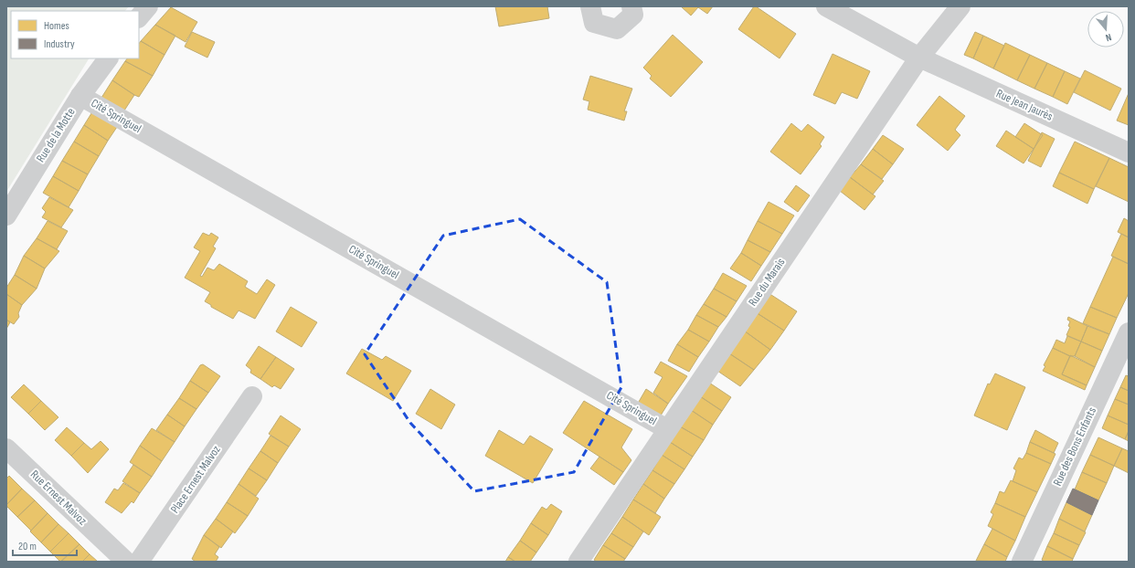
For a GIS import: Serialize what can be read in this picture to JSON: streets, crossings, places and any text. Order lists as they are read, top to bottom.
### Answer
{
  "streets": {
    "street": [
      "Rue Jean Jaurès",
      "Cité Springuel",
      "Rue de la Motte",
      "Rue du Marais",
      "Rue des Bons Enfants",
      "Place Ernest Malvoz",
      "Rue Ernest Malvoz"
    ]
  },
  "crossings": [
    ["Rue Jean Jaurès", "Rue du Marais"],
    ["Cité Springuel", "Rue de la Motte"],
    ["Cité Springuel", "Rue du Marais"]
  ],
  "legend": ["Homes", "Industry"],
  "scale_bar": "20 m",
  "north": "bottom"
}
